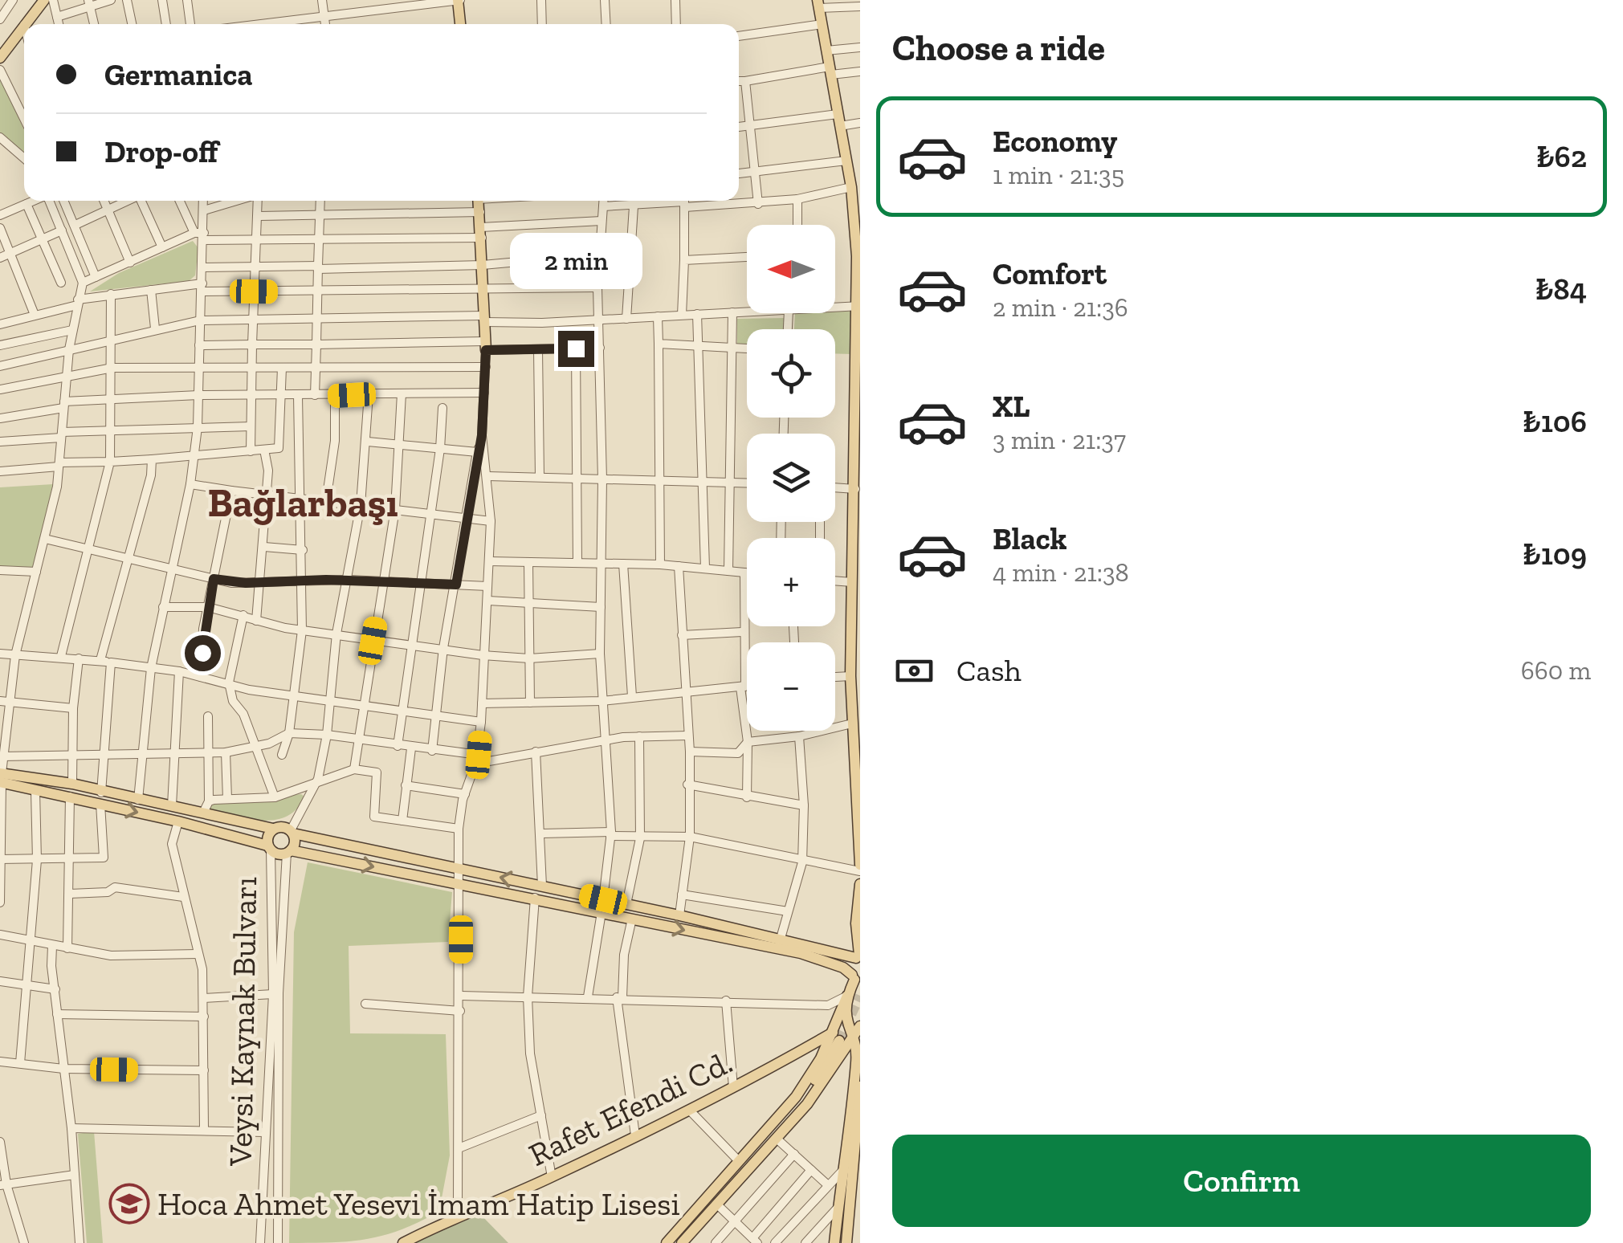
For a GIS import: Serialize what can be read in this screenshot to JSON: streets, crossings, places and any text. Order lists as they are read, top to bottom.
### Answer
{
  "streets": {
    "main road": ["Rafet Efendi Cd."],
    "street": ["Veysi Kaynak Bulvarı"]
  },
  "districts": ["Bağlarbaşı"],
  "places": {
    "school or university": ["Hoca Ahmet Yesevi İmam Hatip Lisesi"]
  },
  "north": "left",
  "page": {
    "heading": "Choose a ride",
    "banner": ["Germanica", "Drop-off"],
    "list": [
      {
        "name": "Economy",
        "note": "1 min · 21:35",
        "value": "₺62"
      },
      {
        "name": "Comfort",
        "note": "2 min · 21:36",
        "value": "₺84"
      },
      {
        "name": "XL",
        "note": "3 min · 21:37",
        "value": "₺106"
      },
      {
        "name": "Black",
        "note": "4 min · 21:38",
        "value": "₺109"
      }
    ],
    "map_buttons": ["+", "−"],
    "bubble": "2 min",
    "pay": ["Cash", "660 m"],
    "buttons": "Confirm"
  }
}
